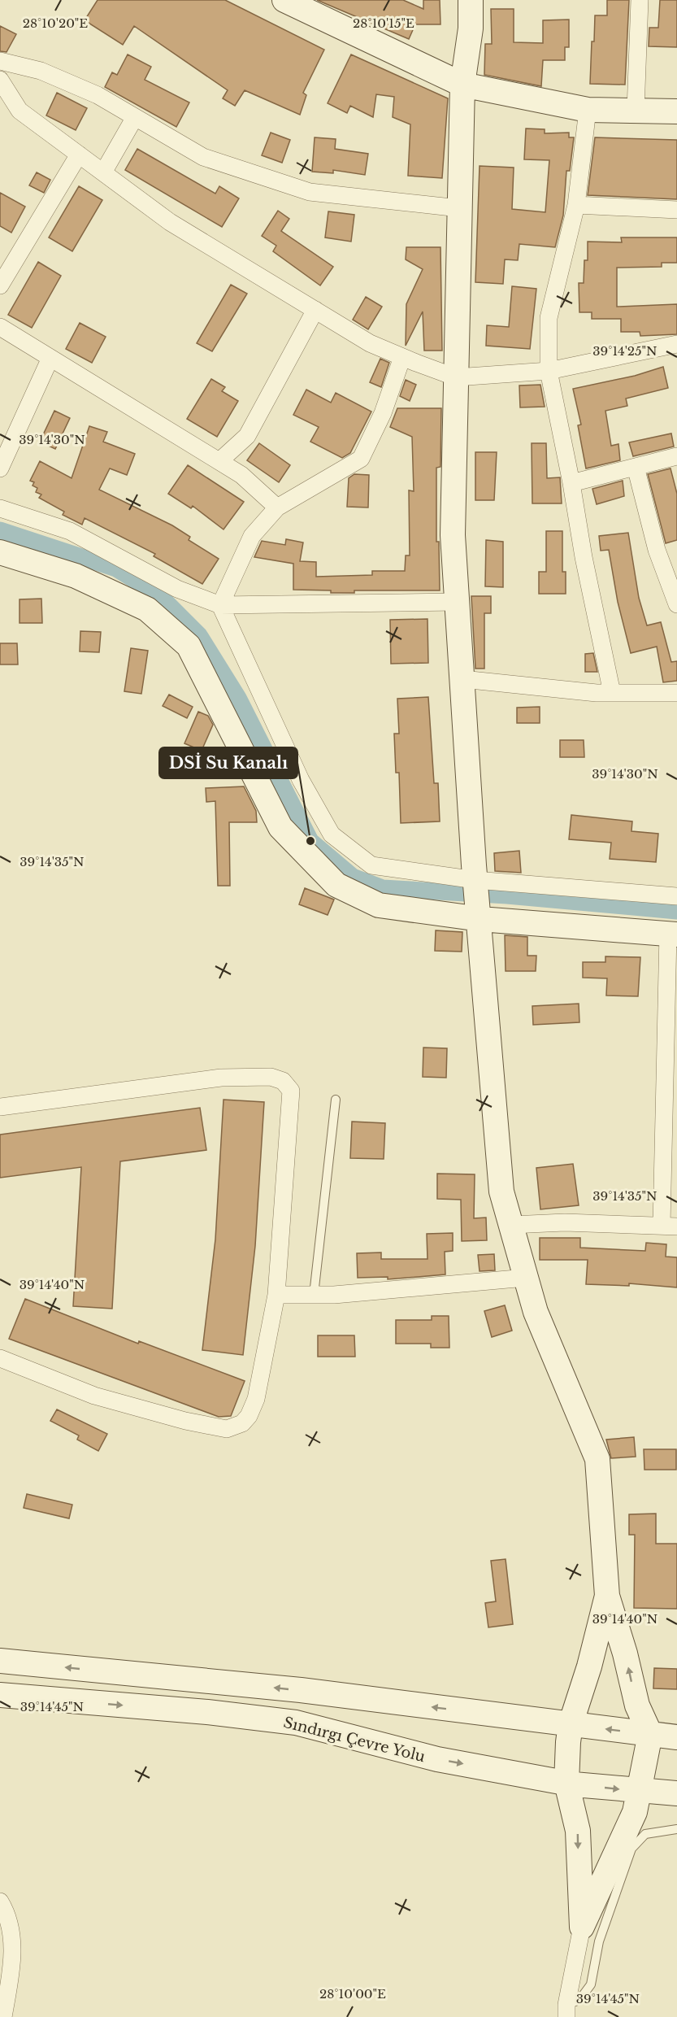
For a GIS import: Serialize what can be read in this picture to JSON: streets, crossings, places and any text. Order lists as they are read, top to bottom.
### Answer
{
  "streets": {
    "street": ["Sındırgı Çevre Yolu"]
  },
  "places": ["DSİ Su Kanalı"],
  "coordinates": [
    "28°10'20\"E",
    "28°10'15\"E",
    "39°14'25\"N",
    "39°14'30\"N",
    "39°14'35\"N",
    "39°14'40\"N",
    "39°14'45\"N",
    "28°10'00\"E"
  ]
}
